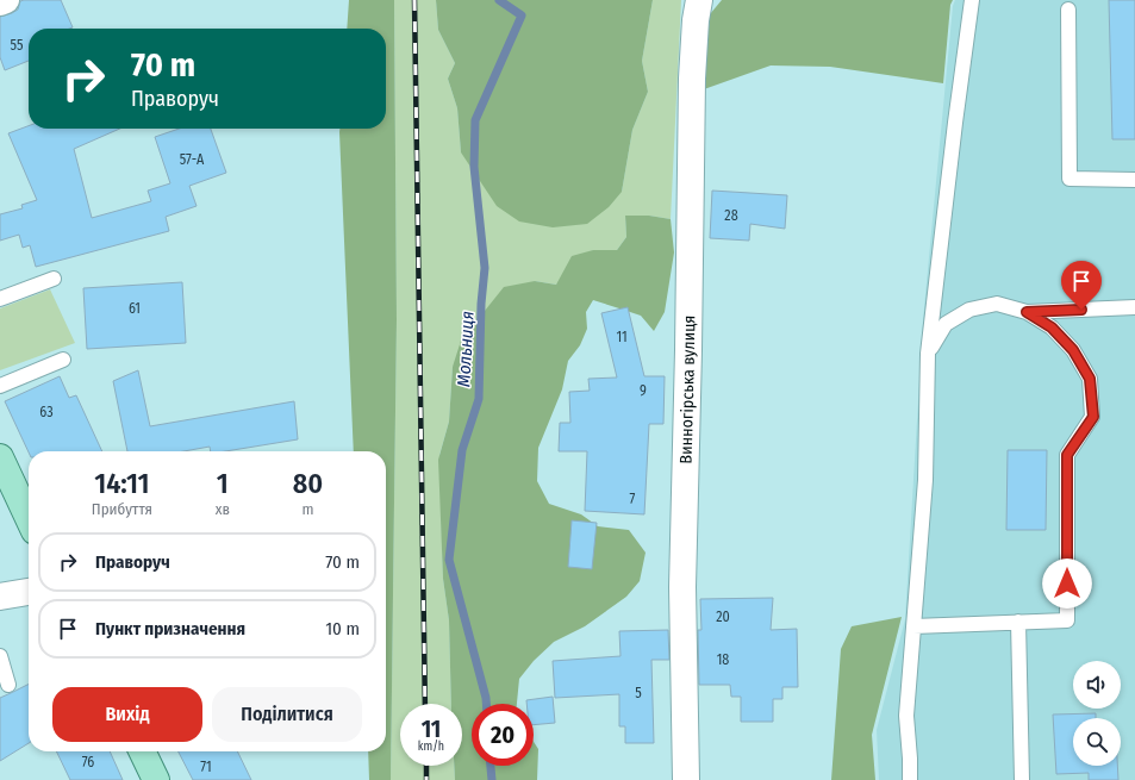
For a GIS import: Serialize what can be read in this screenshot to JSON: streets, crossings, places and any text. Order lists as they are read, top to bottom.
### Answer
{
  "streets": {
    "street": ["Винногірська вулиця"]
  },
  "water": ["Мольниця"],
  "house_numbers": [
    "55",
    "57-А",
    "28",
    "61",
    "11",
    "9",
    "63",
    "7",
    "20",
    "18",
    "5",
    "76",
    "71"
  ],
  "page": {
    "turn": ["70 m", "Праворуч"],
    "eta": [
      "14:11",
      "Прибуття",
      "1",
      "хв",
      "80",
      "m"
    ],
    "list": [
      {
        "name": "Праворуч",
        "value": "70 m"
      },
      {
        "name": "Пункт призначення",
        "value": "10 m"
      }
    ],
    "buttons": ["Вихід", "Поділитися"],
    "speed": "11 km/h",
    "limit": "20"
  }
}
